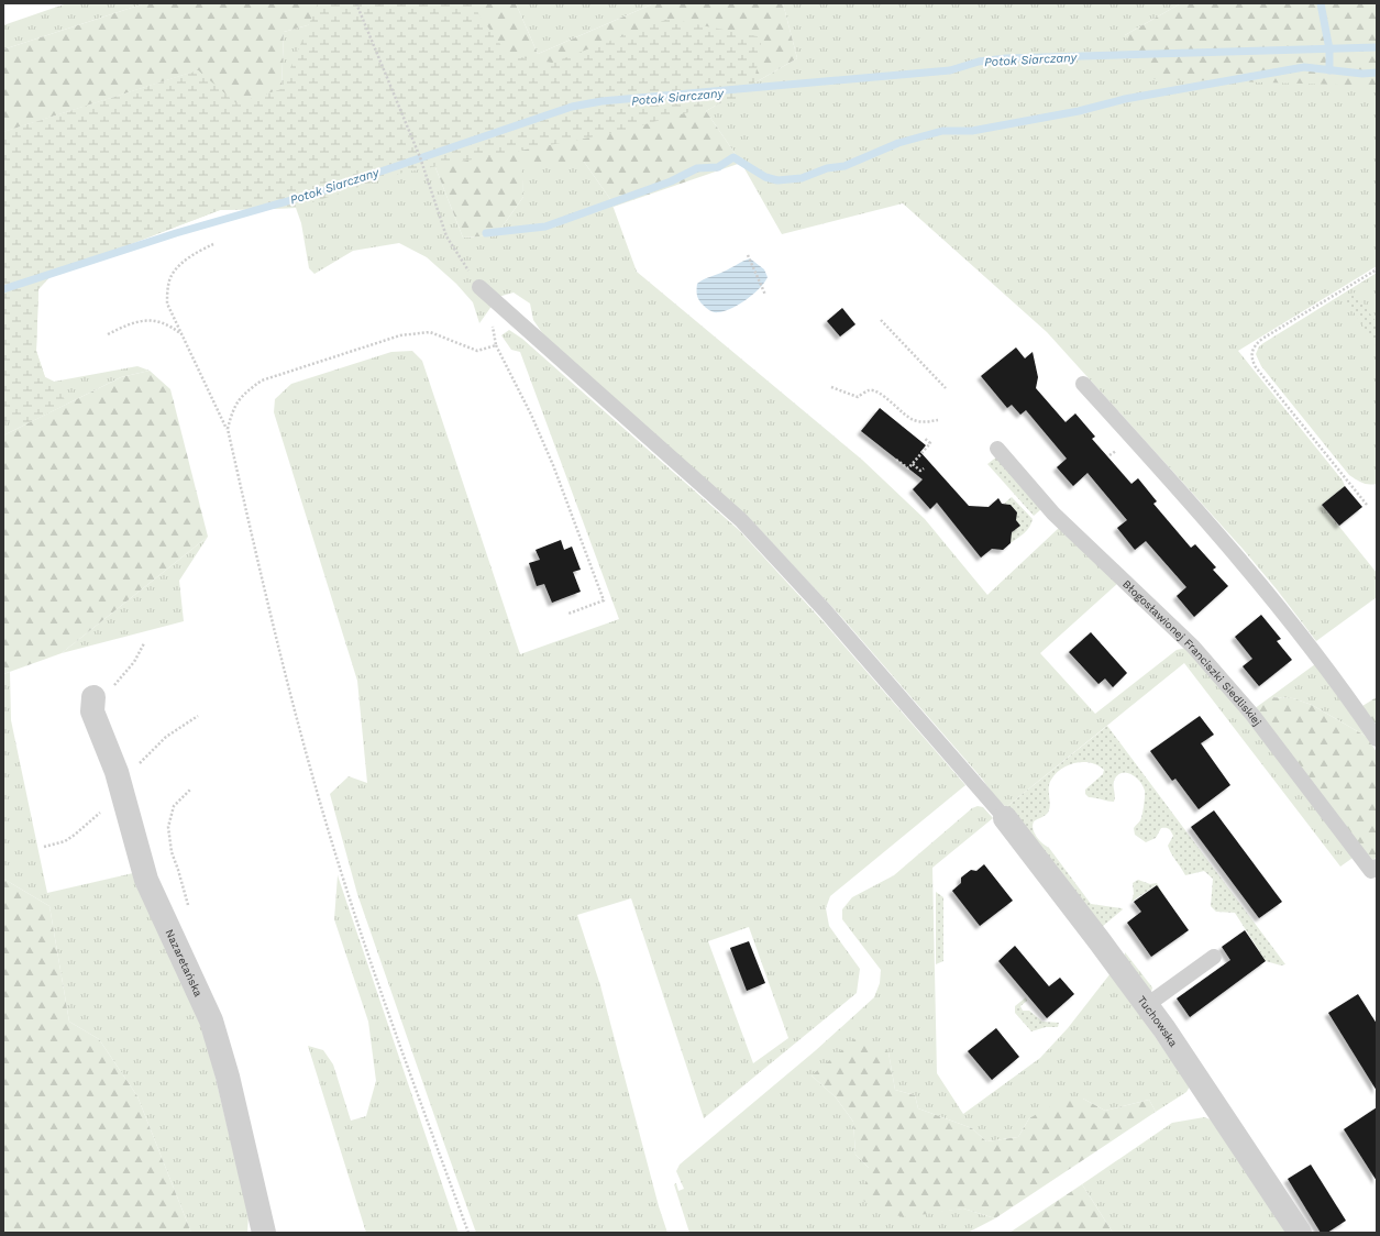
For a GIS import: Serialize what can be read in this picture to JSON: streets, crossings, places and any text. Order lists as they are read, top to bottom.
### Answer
{
  "streets": {
    "street": ["Nazaretańska", "Tuchowska"],
    "lane": ["Błogosławionej Franciszki Siedliskiej"]
  },
  "water": ["Potok Siarczany"]
}
